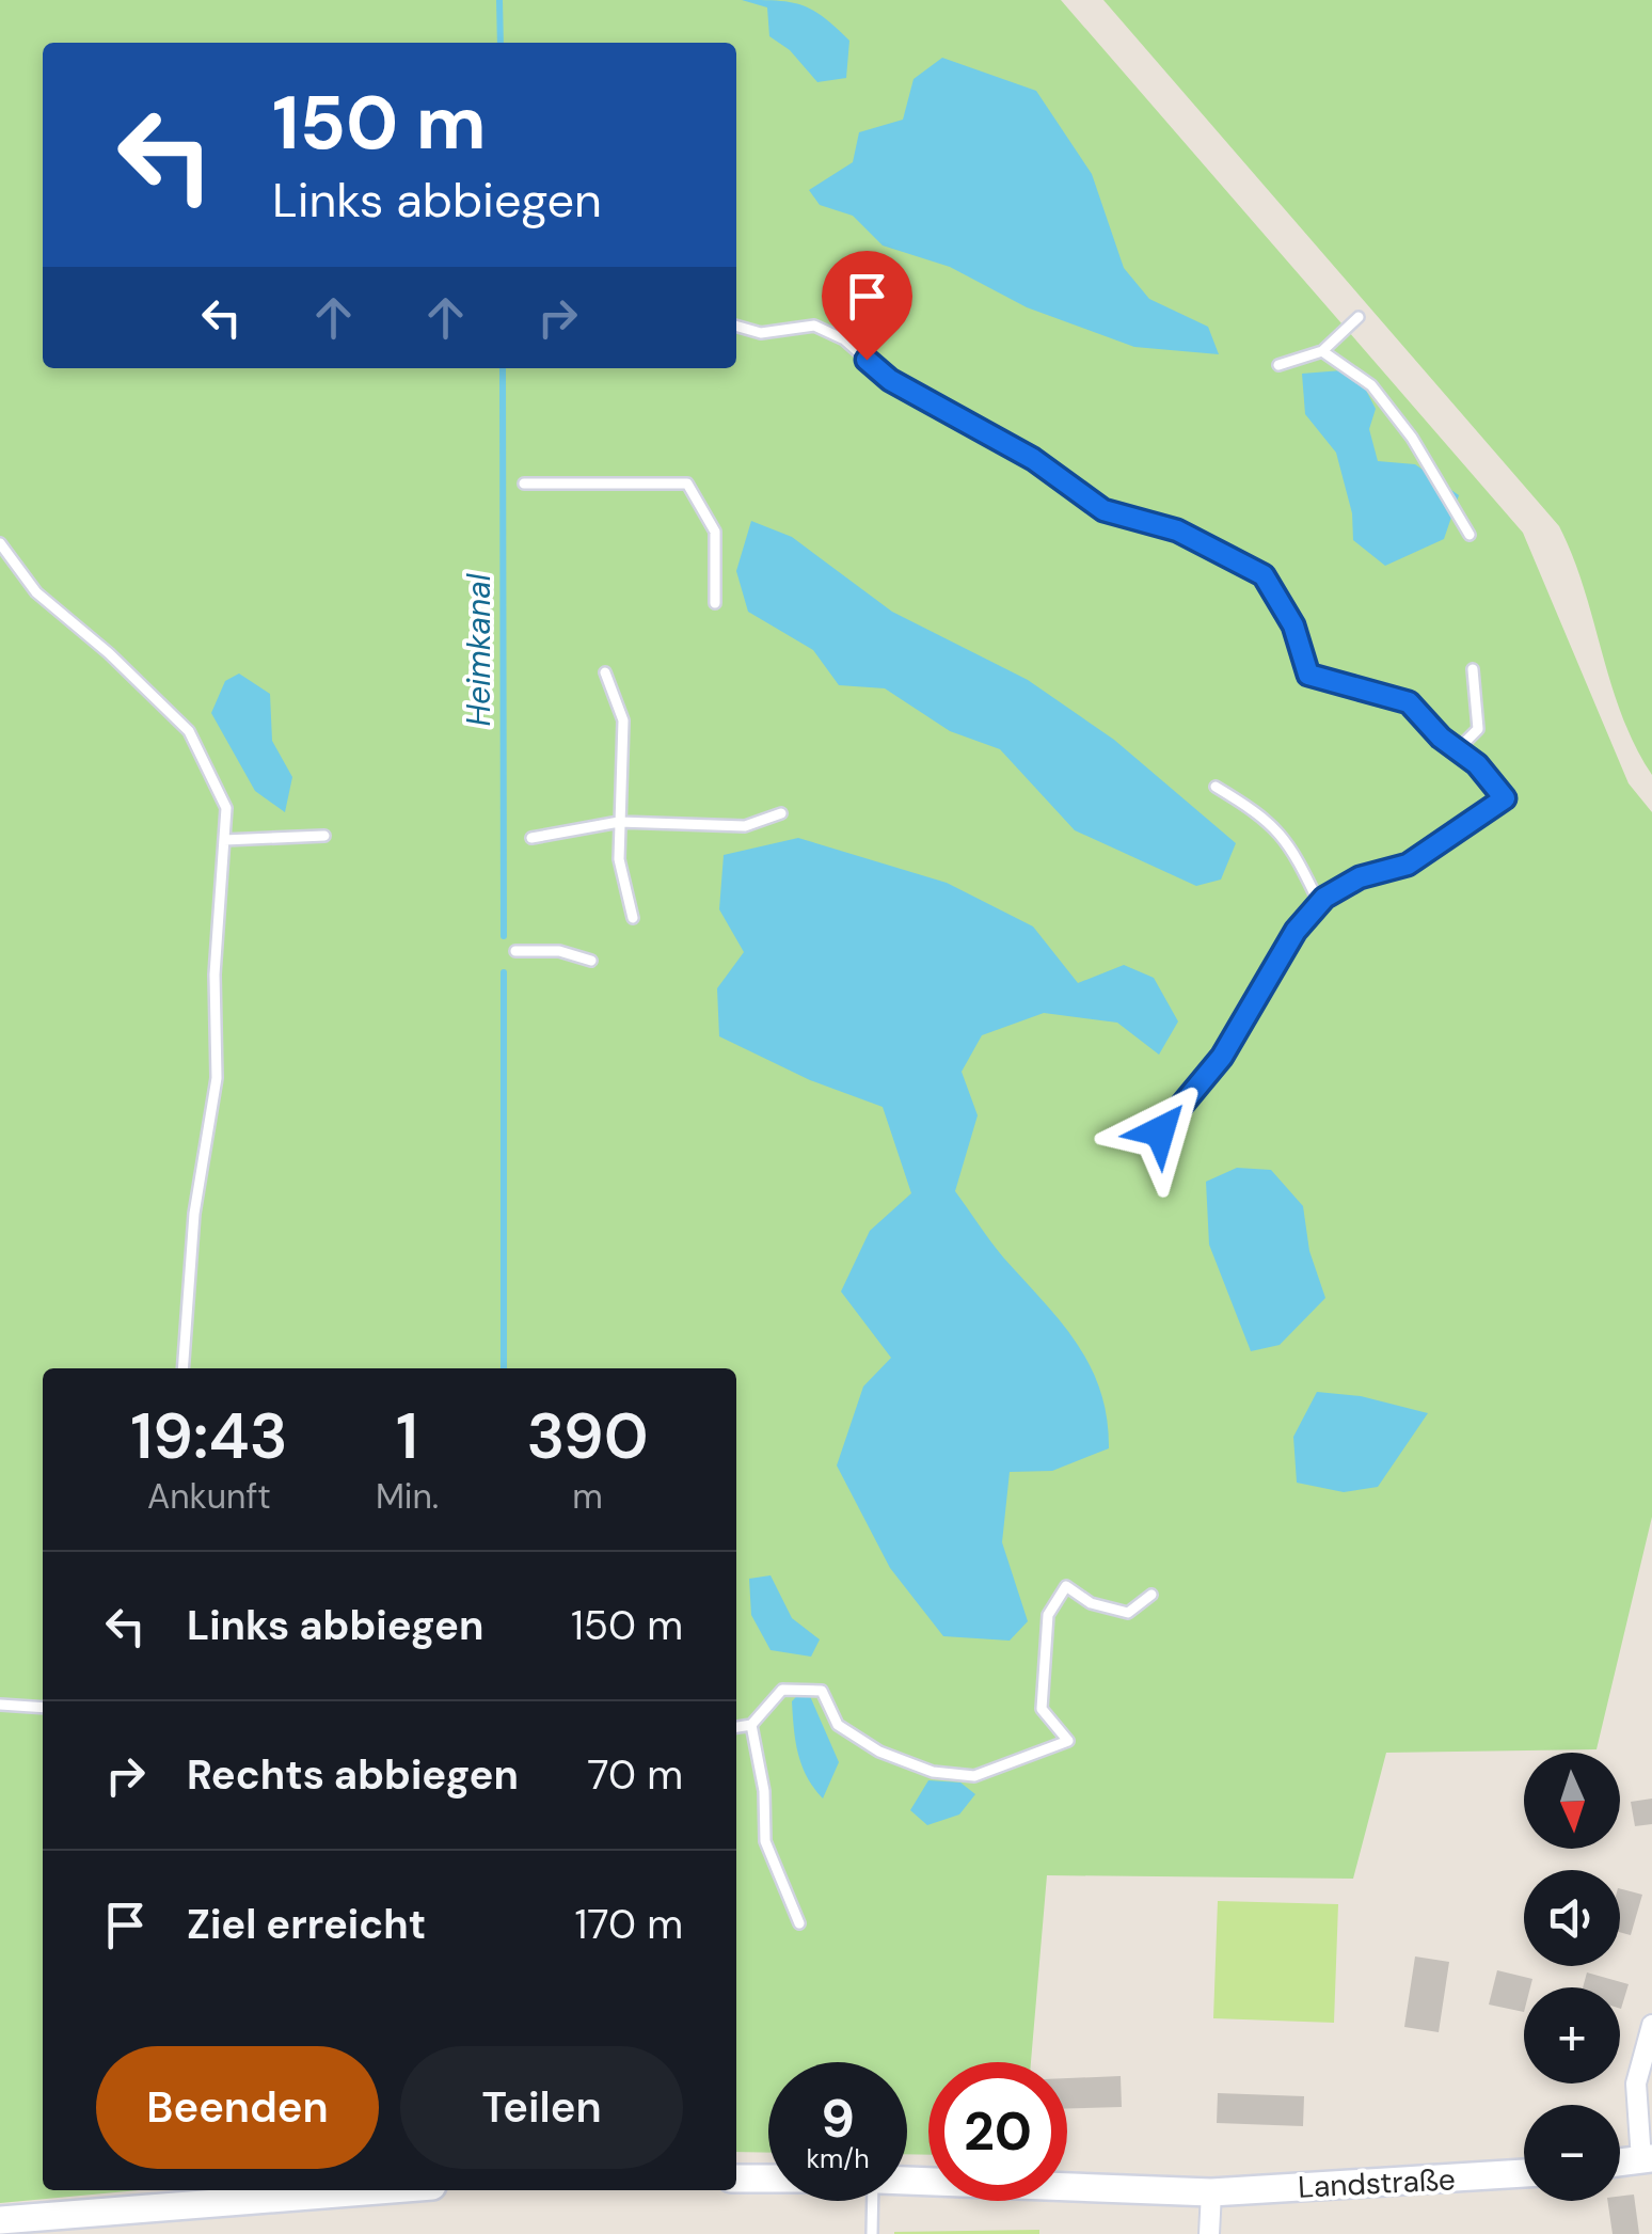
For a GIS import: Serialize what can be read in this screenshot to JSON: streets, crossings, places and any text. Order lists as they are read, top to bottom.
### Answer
{
  "streets": {
    "street": ["Landstraße"]
  },
  "water": ["Heimkanal"],
  "north": "bottom",
  "page": {
    "turn": ["150 m", "Links abbiegen"],
    "eta": [
      "19:43",
      "Ankunft",
      "1",
      "Min.",
      "390",
      "m"
    ],
    "list": [
      {
        "name": "Links abbiegen",
        "value": "150 m"
      },
      {
        "name": "Rechts abbiegen",
        "value": "70 m"
      },
      {
        "name": "Ziel erreicht",
        "value": "170 m"
      }
    ],
    "map_buttons": ["+", "−"],
    "buttons": ["Beenden", "Teilen"],
    "speed": "9 km/h",
    "limit": "20"
  }
}
